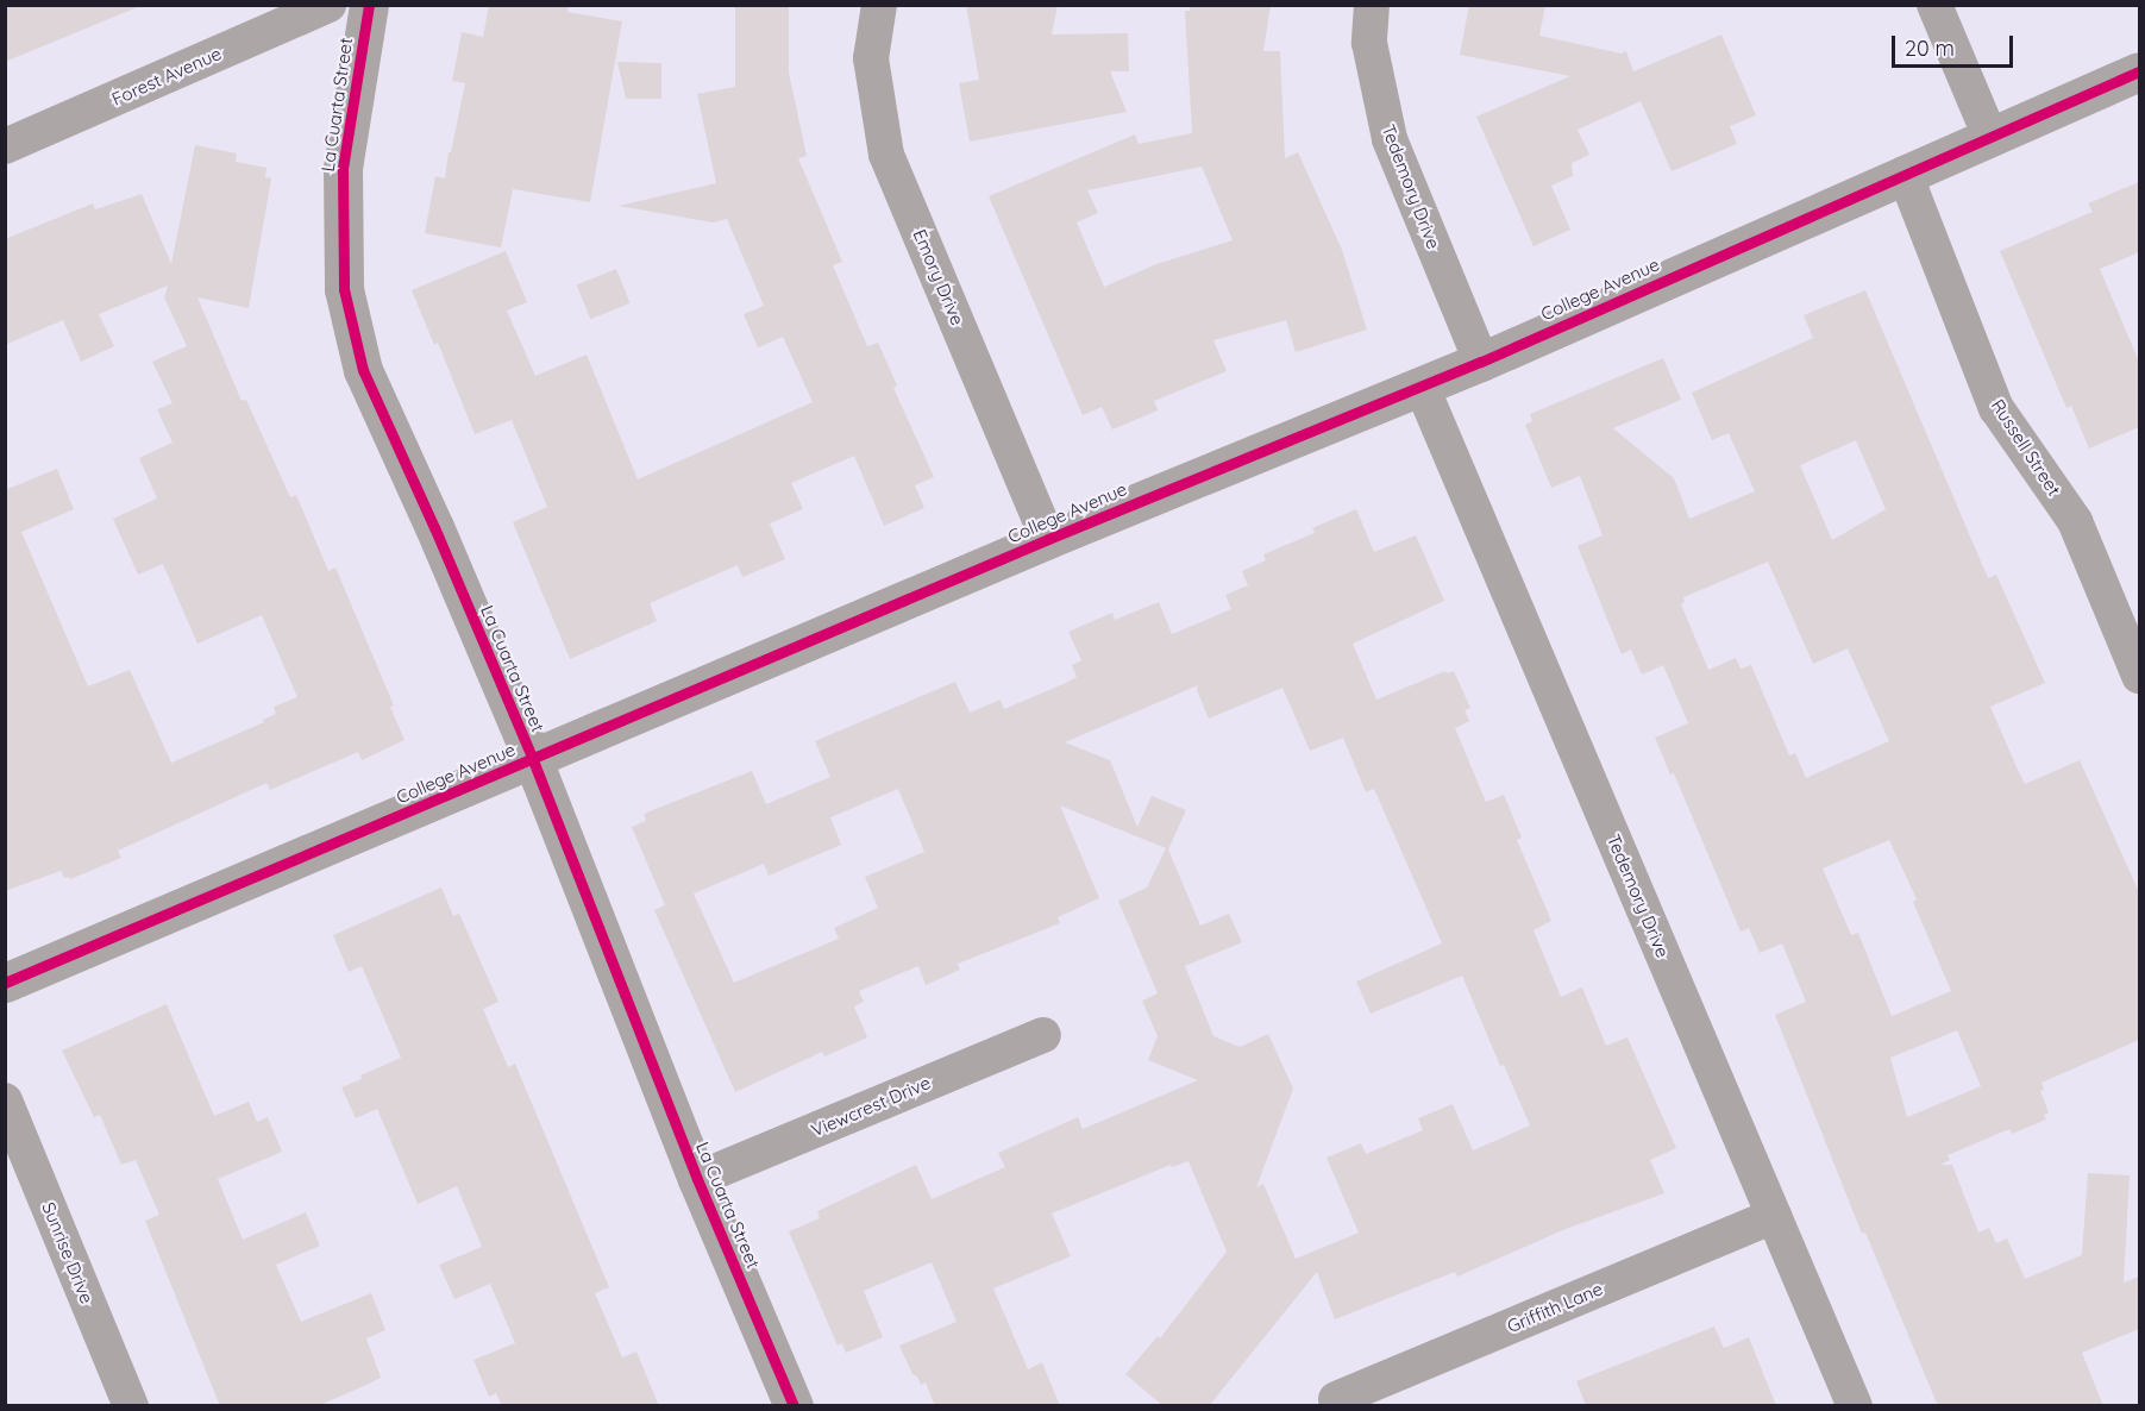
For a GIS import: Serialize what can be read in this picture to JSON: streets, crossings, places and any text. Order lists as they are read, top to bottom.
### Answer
{
  "streets": {
    "street": [
      "Forest Avenue",
      "La Cuarta Street",
      "Tedemory Drive",
      "Emory Drive",
      "College Avenue",
      "Russell Street",
      "Viewcrest Drive",
      "Sunrise Drive",
      "Griffith Lane"
    ]
  },
  "crossings": [
    ["La Cuarta Street", "College Avenue"],
    ["La Cuarta Street", "Viewcrest Drive"],
    ["Tedemory Drive", "College Avenue"],
    ["Tedemory Drive", "Griffith Lane"],
    ["Emory Drive", "College Avenue"],
    ["College Avenue", "Russell Street"]
  ],
  "scale_bar": "20 m"
}
